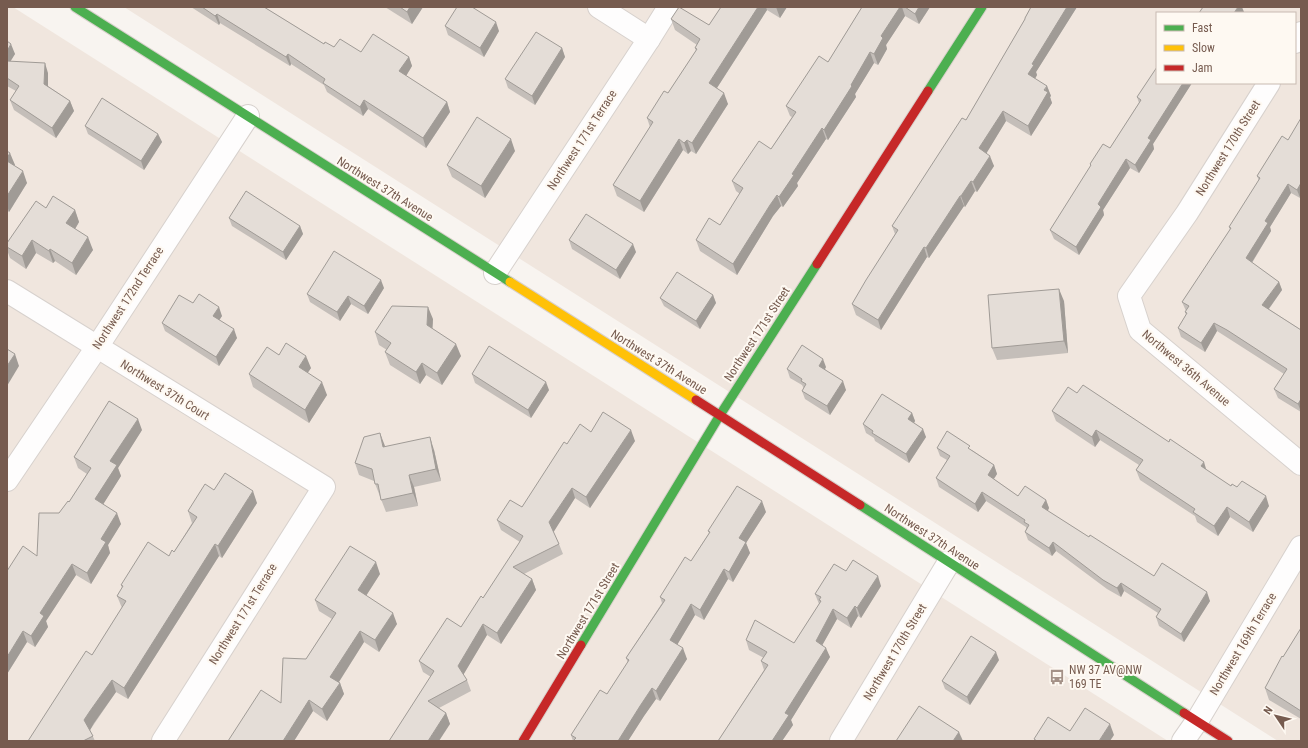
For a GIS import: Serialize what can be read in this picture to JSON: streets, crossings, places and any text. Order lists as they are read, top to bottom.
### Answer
{
  "streets": {
    "main road": ["Northwest 37th Avenue", "Northwest 171st Street"],
    "street": [
      "Northwest 171st Terrace",
      "Northwest 170th Street",
      "Northwest 172nd Terrace",
      "Northwest 36th Avenue",
      "Northwest 37th Court",
      "Northwest 169th Terrace"
    ]
  },
  "crossings": [
    ["Northwest 171st Terrace", "Northwest 37th Avenue"],
    ["Northwest 171st Terrace", "Northwest 37th Court"],
    ["Northwest 170th Street", "Northwest 37th Avenue"],
    ["Northwest 170th Street", "Northwest 36th Avenue"],
    ["Northwest 37th Avenue", "Northwest 172nd Terrace"],
    ["Northwest 37th Avenue", "Northwest 171st Street"],
    ["Northwest 37th Avenue", "Northwest 169th Terrace"],
    ["Northwest 172nd Terrace", "Northwest 37th Court"]
  ],
  "places": {
    "bus stop": ["NW 37 AV@NW 169 TE"]
  },
  "legend": ["Fast", "Slow", "Jam"],
  "north": "top left"
}
